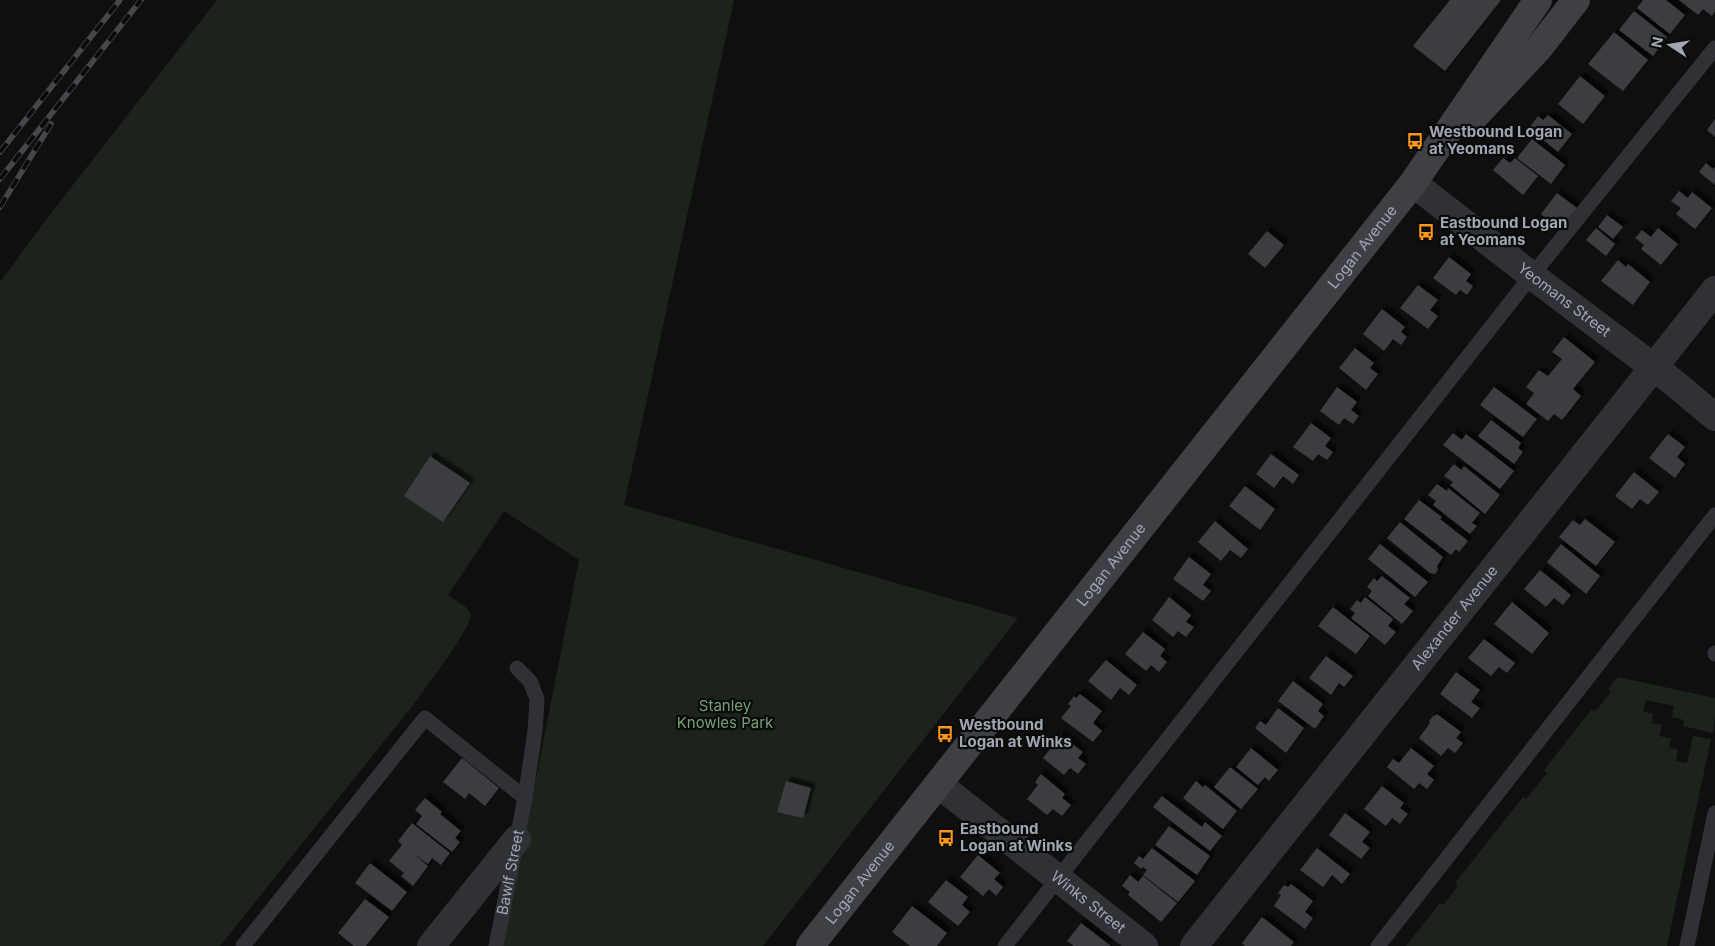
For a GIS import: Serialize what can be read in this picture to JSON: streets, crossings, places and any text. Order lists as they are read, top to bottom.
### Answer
{
  "streets": {
    "main road": ["Logan Avenue"],
    "street": ["Yeomans Street", "Alexander Avenue", "Winks Street"],
    "lane": ["Bawlf Street"]
  },
  "crossings": [
    ["Logan Avenue", "Yeomans Street"],
    ["Logan Avenue", "Winks Street"],
    ["Yeomans Street", "Alexander Avenue"]
  ],
  "parks": ["Stanley Knowles Park"],
  "places": {
    "bus stop": [
      "Westbound Logan at Yeomans",
      "Eastbound Logan at Yeomans",
      "Westbound Logan at Winks",
      "Eastbound Logan at Winks"
    ]
  },
  "north": "left"
}
